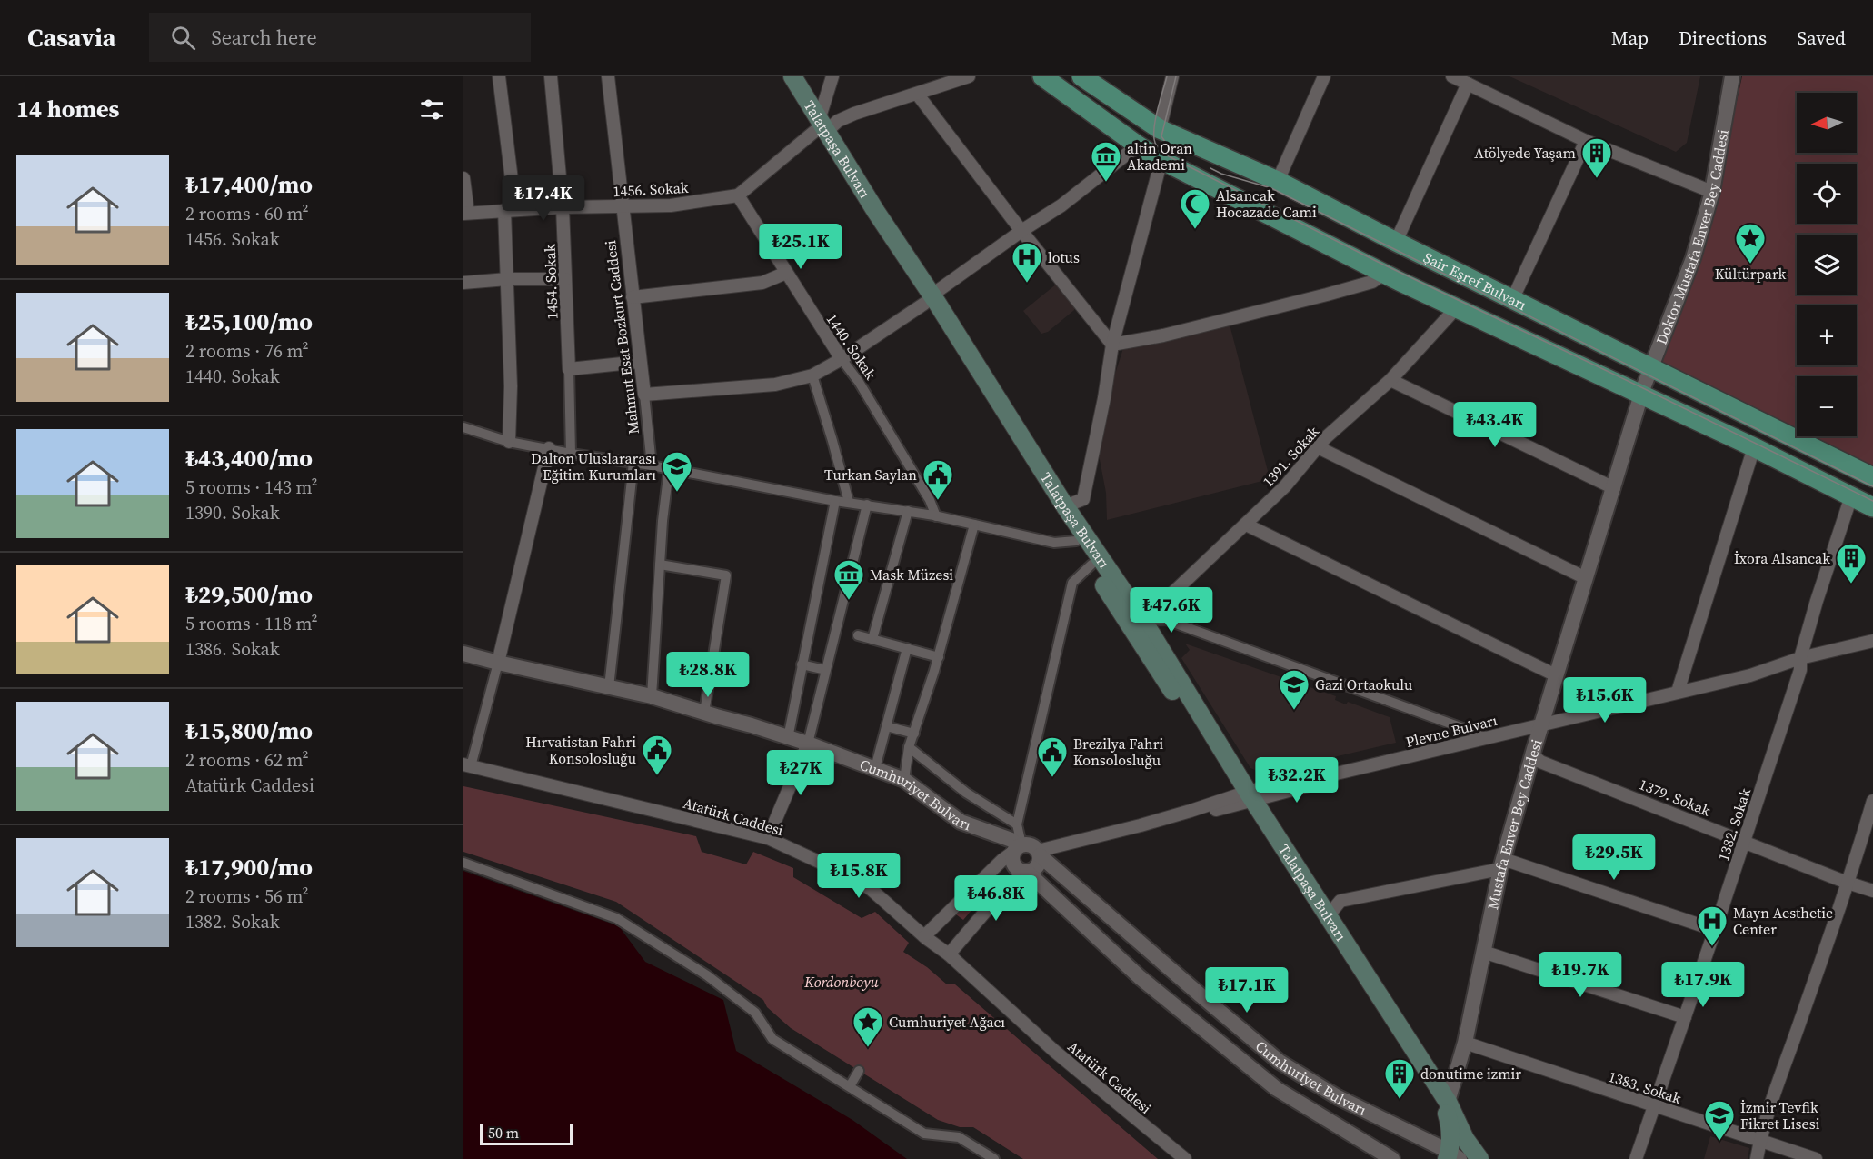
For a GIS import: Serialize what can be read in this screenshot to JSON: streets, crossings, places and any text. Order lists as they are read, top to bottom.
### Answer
{
  "streets": {
    "main road": ["Talatpaşa Bulvarı", "Şair Eşref Bulvarı"],
    "street": [
      "1456. Sokak",
      "Doktor Mustafa Enver Bey Caddesi",
      "1454. Sokak",
      "Mahmut Esat Bozkurt Caddesi",
      "1440. Sokak",
      "1391. Sokak",
      "Plevne Bulvarı",
      "Cumhuriyet Bulvarı",
      "1379. Sokak",
      "Atatürk Caddesi",
      "Mustafa Enver Bey Caddesi",
      "1382. Sokak",
      "1383. Sokak"
    ]
  },
  "crossings": [
    ["Talatpaşa Bulvarı", "1391. Sokak"],
    ["Talatpaşa Bulvarı", "Plevne Bulvarı"],
    ["Talatpaşa Bulvarı", "Cumhuriyet Bulvarı"],
    ["Talatpaşa Bulvarı", "Mustafa Enver Bey Caddesi"],
    ["1456. Sokak", "1454. Sokak"],
    ["1456. Sokak", "Mahmut Esat Bozkurt Caddesi"],
    ["1456. Sokak", "1440. Sokak"],
    ["Doktor Mustafa Enver Bey Caddesi", "Şair Eşref Bulvarı"],
    ["Doktor Mustafa Enver Bey Caddesi", "Mustafa Enver Bey Caddesi"],
    ["Plevne Bulvarı", "Mustafa Enver Bey Caddesi"],
    ["Plevne Bulvarı", "1382. Sokak"],
    ["1379. Sokak", "Mustafa Enver Bey Caddesi"],
    ["1379. Sokak", "1382. Sokak"],
    ["Mustafa Enver Bey Caddesi", "1383. Sokak"],
    ["1382. Sokak", "1383. Sokak"]
  ],
  "parks": ["Kordonboyu"],
  "places": {
    "building": ["Atölyede Yaşam", "İxora Alsancak", "donutime izmir"],
    "museum": ["altin Oran Akademi", "Mask Müzesi"],
    "mosque": ["Alsancak Hocazade Cami"],
    "place": ["Kültürpark", "Cumhuriyet Ağacı"],
    "hospital": ["lotus", "Mayn Aesthetic Center"],
    "school or university": ["Dalton Uluslararası Eğitim Kurumları", "Gazi Ortaokulu", "İzmir Tevfik Fikret Lisesi"],
    "public building": ["Turkan Saylan", "Hırvatistan Fahri Konsolosluğu", "Brezilya Fahri Konsolosluğu"]
  },
  "scale_bar": "50 m",
  "north": "left",
  "page": {
    "header": "Casavia",
    "search": "Search here",
    "nav": ["Map", "Directions", "Saved"],
    "heading": "14 homes",
    "map_buttons": ["+", "−"],
    "list": [
      {
        "name": "₺17,400/mo",
        "note": "2 rooms · 60 m² · 1456. Sokak"
      },
      {
        "name": "₺25,100/mo",
        "note": "2 rooms · 76 m² · 1440. Sokak"
      },
      {
        "name": "₺43,400/mo",
        "note": "5 rooms · 143 m² · 1390. Sokak"
      },
      {
        "name": "₺29,500/mo",
        "note": "5 rooms · 118 m² · 1386. Sokak"
      },
      {
        "name": "₺15,800/mo",
        "note": "2 rooms · 62 m² · Atatürk Caddesi"
      },
      {
        "name": "₺17,900/mo",
        "note": "2 rooms · 56 m² · 1382. Sokak"
      }
    ],
    "price": [
      "₺17.4K",
      "₺25.1K",
      "₺43.4K",
      "₺47.6K",
      "₺28.8K",
      "₺15.6K",
      "₺27K",
      "₺32.2K",
      "₺29.5K",
      "₺15.8K",
      "₺46.8K",
      "₺19.7K",
      "₺17.9K",
      "₺17.1K"
    ],
    "scale": "50 m"
  }
}
